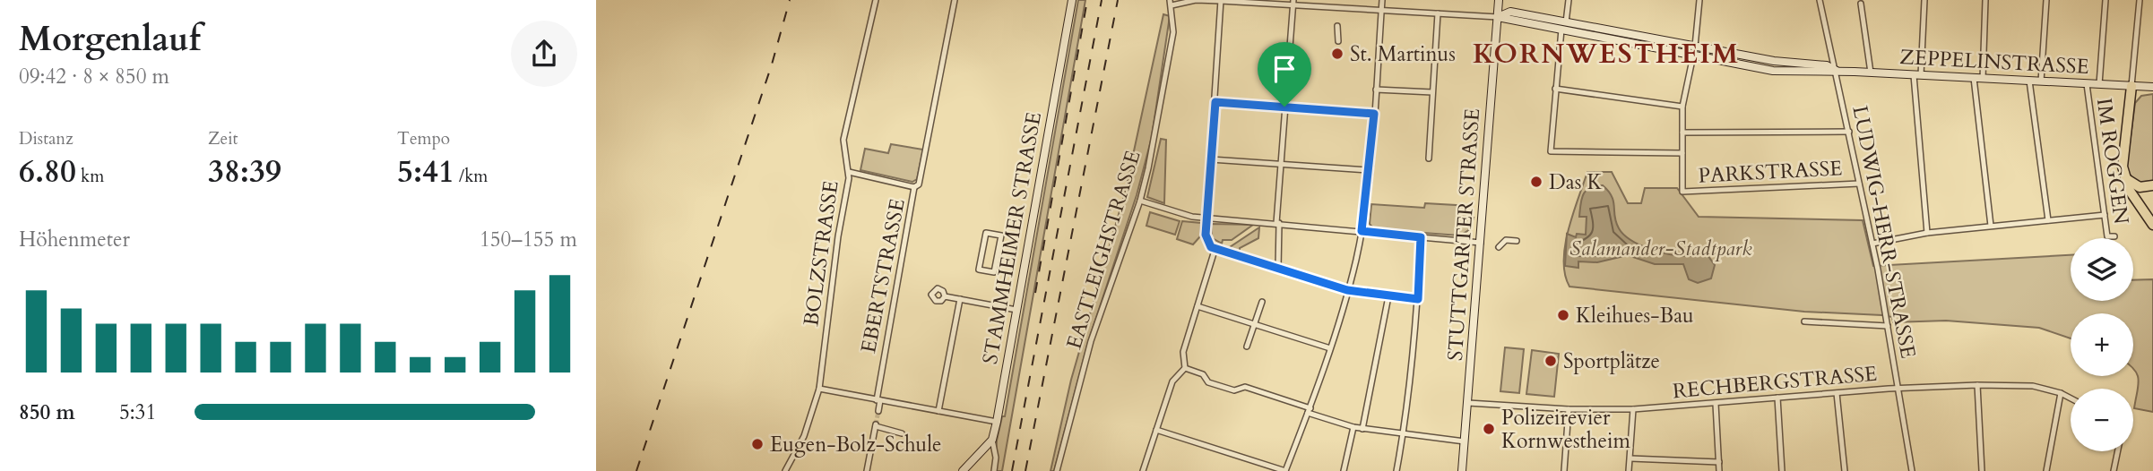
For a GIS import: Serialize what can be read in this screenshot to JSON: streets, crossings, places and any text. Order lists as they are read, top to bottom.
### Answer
{
  "streets": {
    "street": [
      "ZEPPELINSTRASSE",
      "IM ROGGEN",
      "PARKSTRASSE",
      "LUDWIG-HERR-STRASSE",
      "STUTTGARTER STRASSE",
      "STAMMHEIMER STRASSE",
      "EASTLEIGHSTRASSE",
      "BOLZSTRASSE",
      "EBERTSTRASSE",
      "RECHBERGSTRASSE"
    ]
  },
  "crossings": [
    ["ZEPPELINSTRASSE", "IM ROGGEN"],
    ["ZEPPELINSTRASSE", "LUDWIG-HERR-STRASSE"],
    ["ZEPPELINSTRASSE", "STUTTGARTER STRASSE"],
    ["PARKSTRASSE", "LUDWIG-HERR-STRASSE"],
    ["LUDWIG-HERR-STRASSE", "RECHBERGSTRASSE"],
    ["STUTTGARTER STRASSE", "RECHBERGSTRASSE"],
    ["BOLZSTRASSE", "EBERTSTRASSE"]
  ],
  "districts": ["KORNWESTHEIM"],
  "parks": ["Salamander-Stadtpark"],
  "places": [
    "St. Martinus",
    "Das K",
    "Kleihues-Bau",
    "Sportplätze",
    "Polizeirevier Kornwestheim",
    "Eugen-Bolz-Schule"
  ],
  "page": {
    "heading": ["Morgenlauf", "09:42 · 8 × 850 m"],
    "stats": [
      ["Distanz", "6.80 km"],
      ["Zeit", "38:39"],
      ["Tempo", "5:41 /km"]
    ],
    "chart": ["Höhenmeter", "150–155 m"],
    "map_buttons": ["+", "−"],
    "list": [
      {
        "name": "850 m",
        "note": "5:31"
      }
    ]
  }
}
